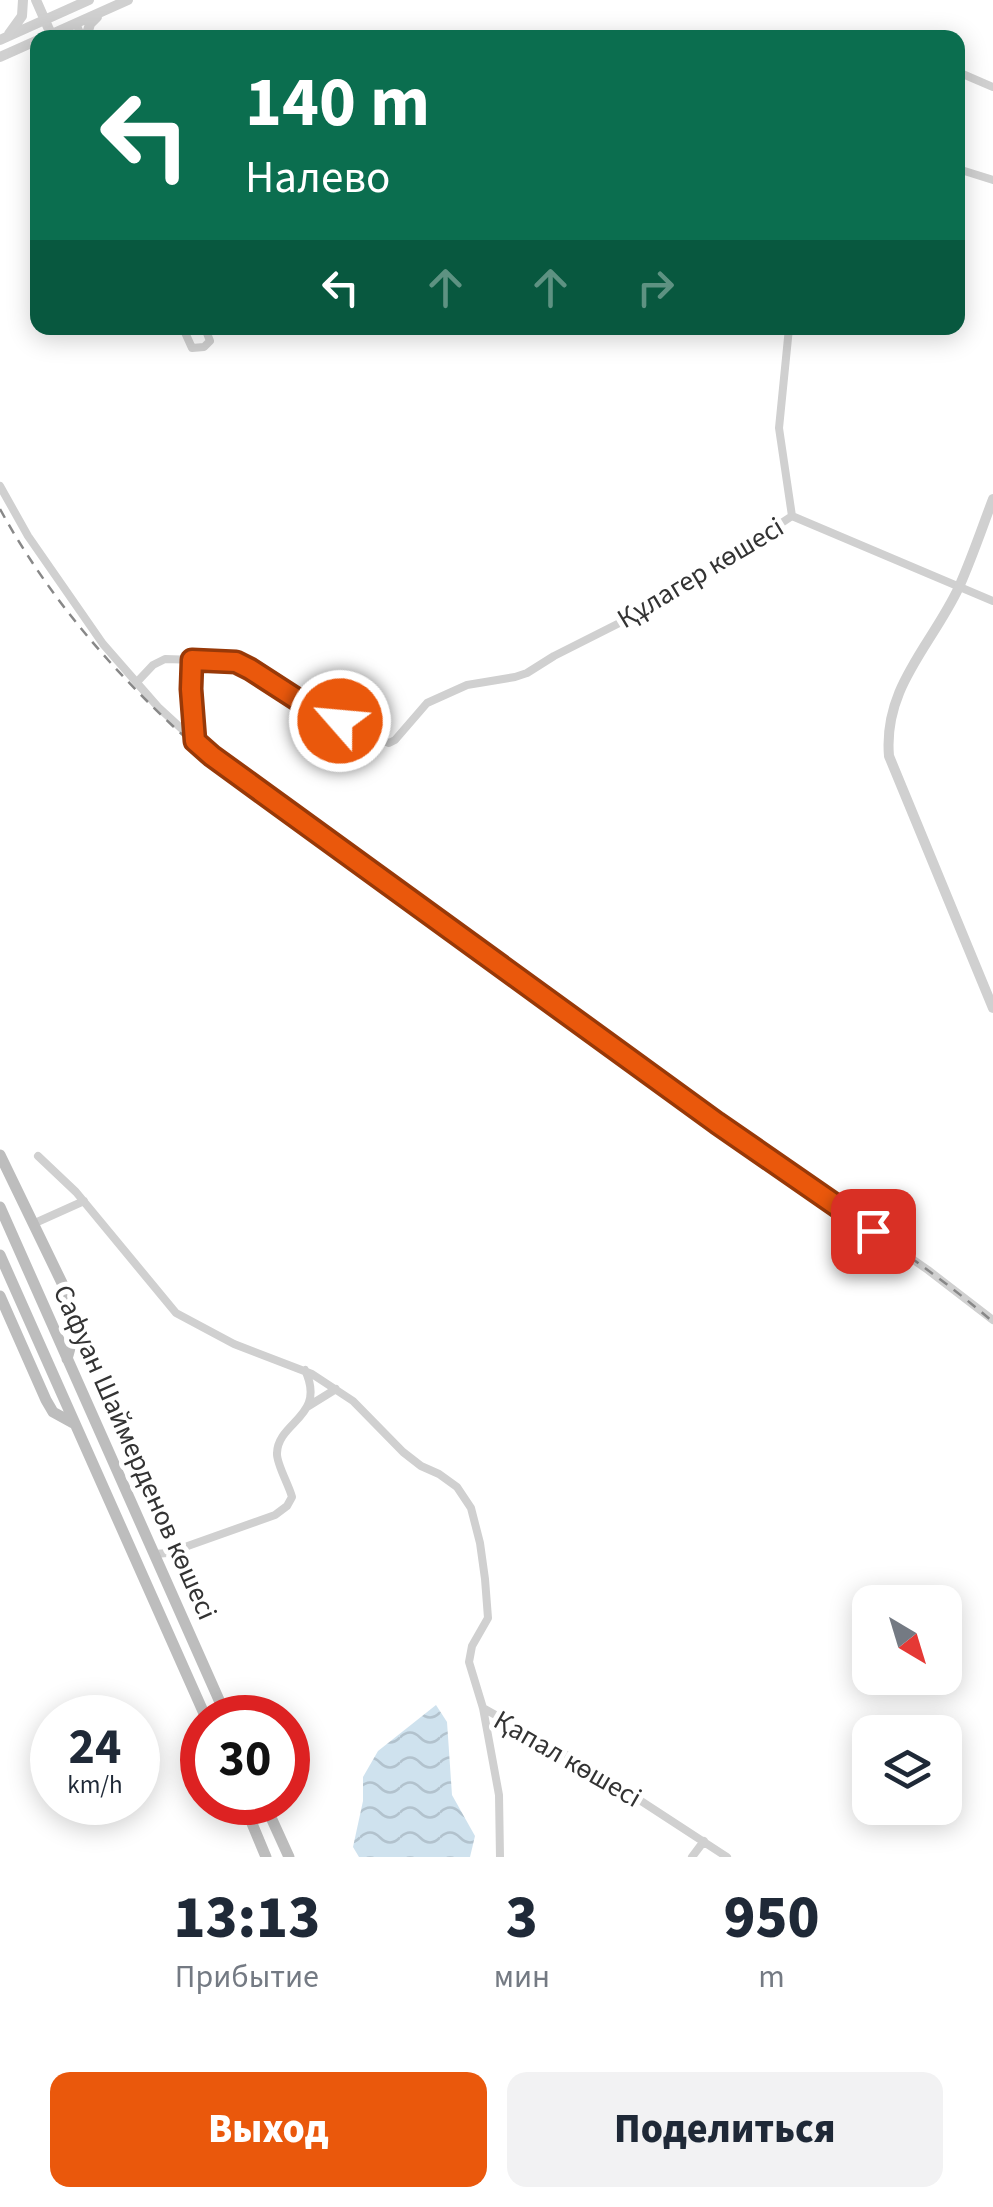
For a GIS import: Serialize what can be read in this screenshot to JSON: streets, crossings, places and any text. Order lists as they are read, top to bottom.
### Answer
{
  "streets": {
    "main road": ["Сафуан Шаймерденов көшесі"],
    "street": ["Құлагер көшесі", "Қапал көшесі"]
  },
  "north": "bottom right",
  "page": {
    "turn": ["140 m", "Налево"],
    "speed": "24 km/h",
    "limit": "30",
    "eta": [
      "13:13",
      "Прибытие",
      "3",
      "мин",
      "950",
      "m"
    ],
    "buttons": ["Выход", "Поделиться"]
  }
}
